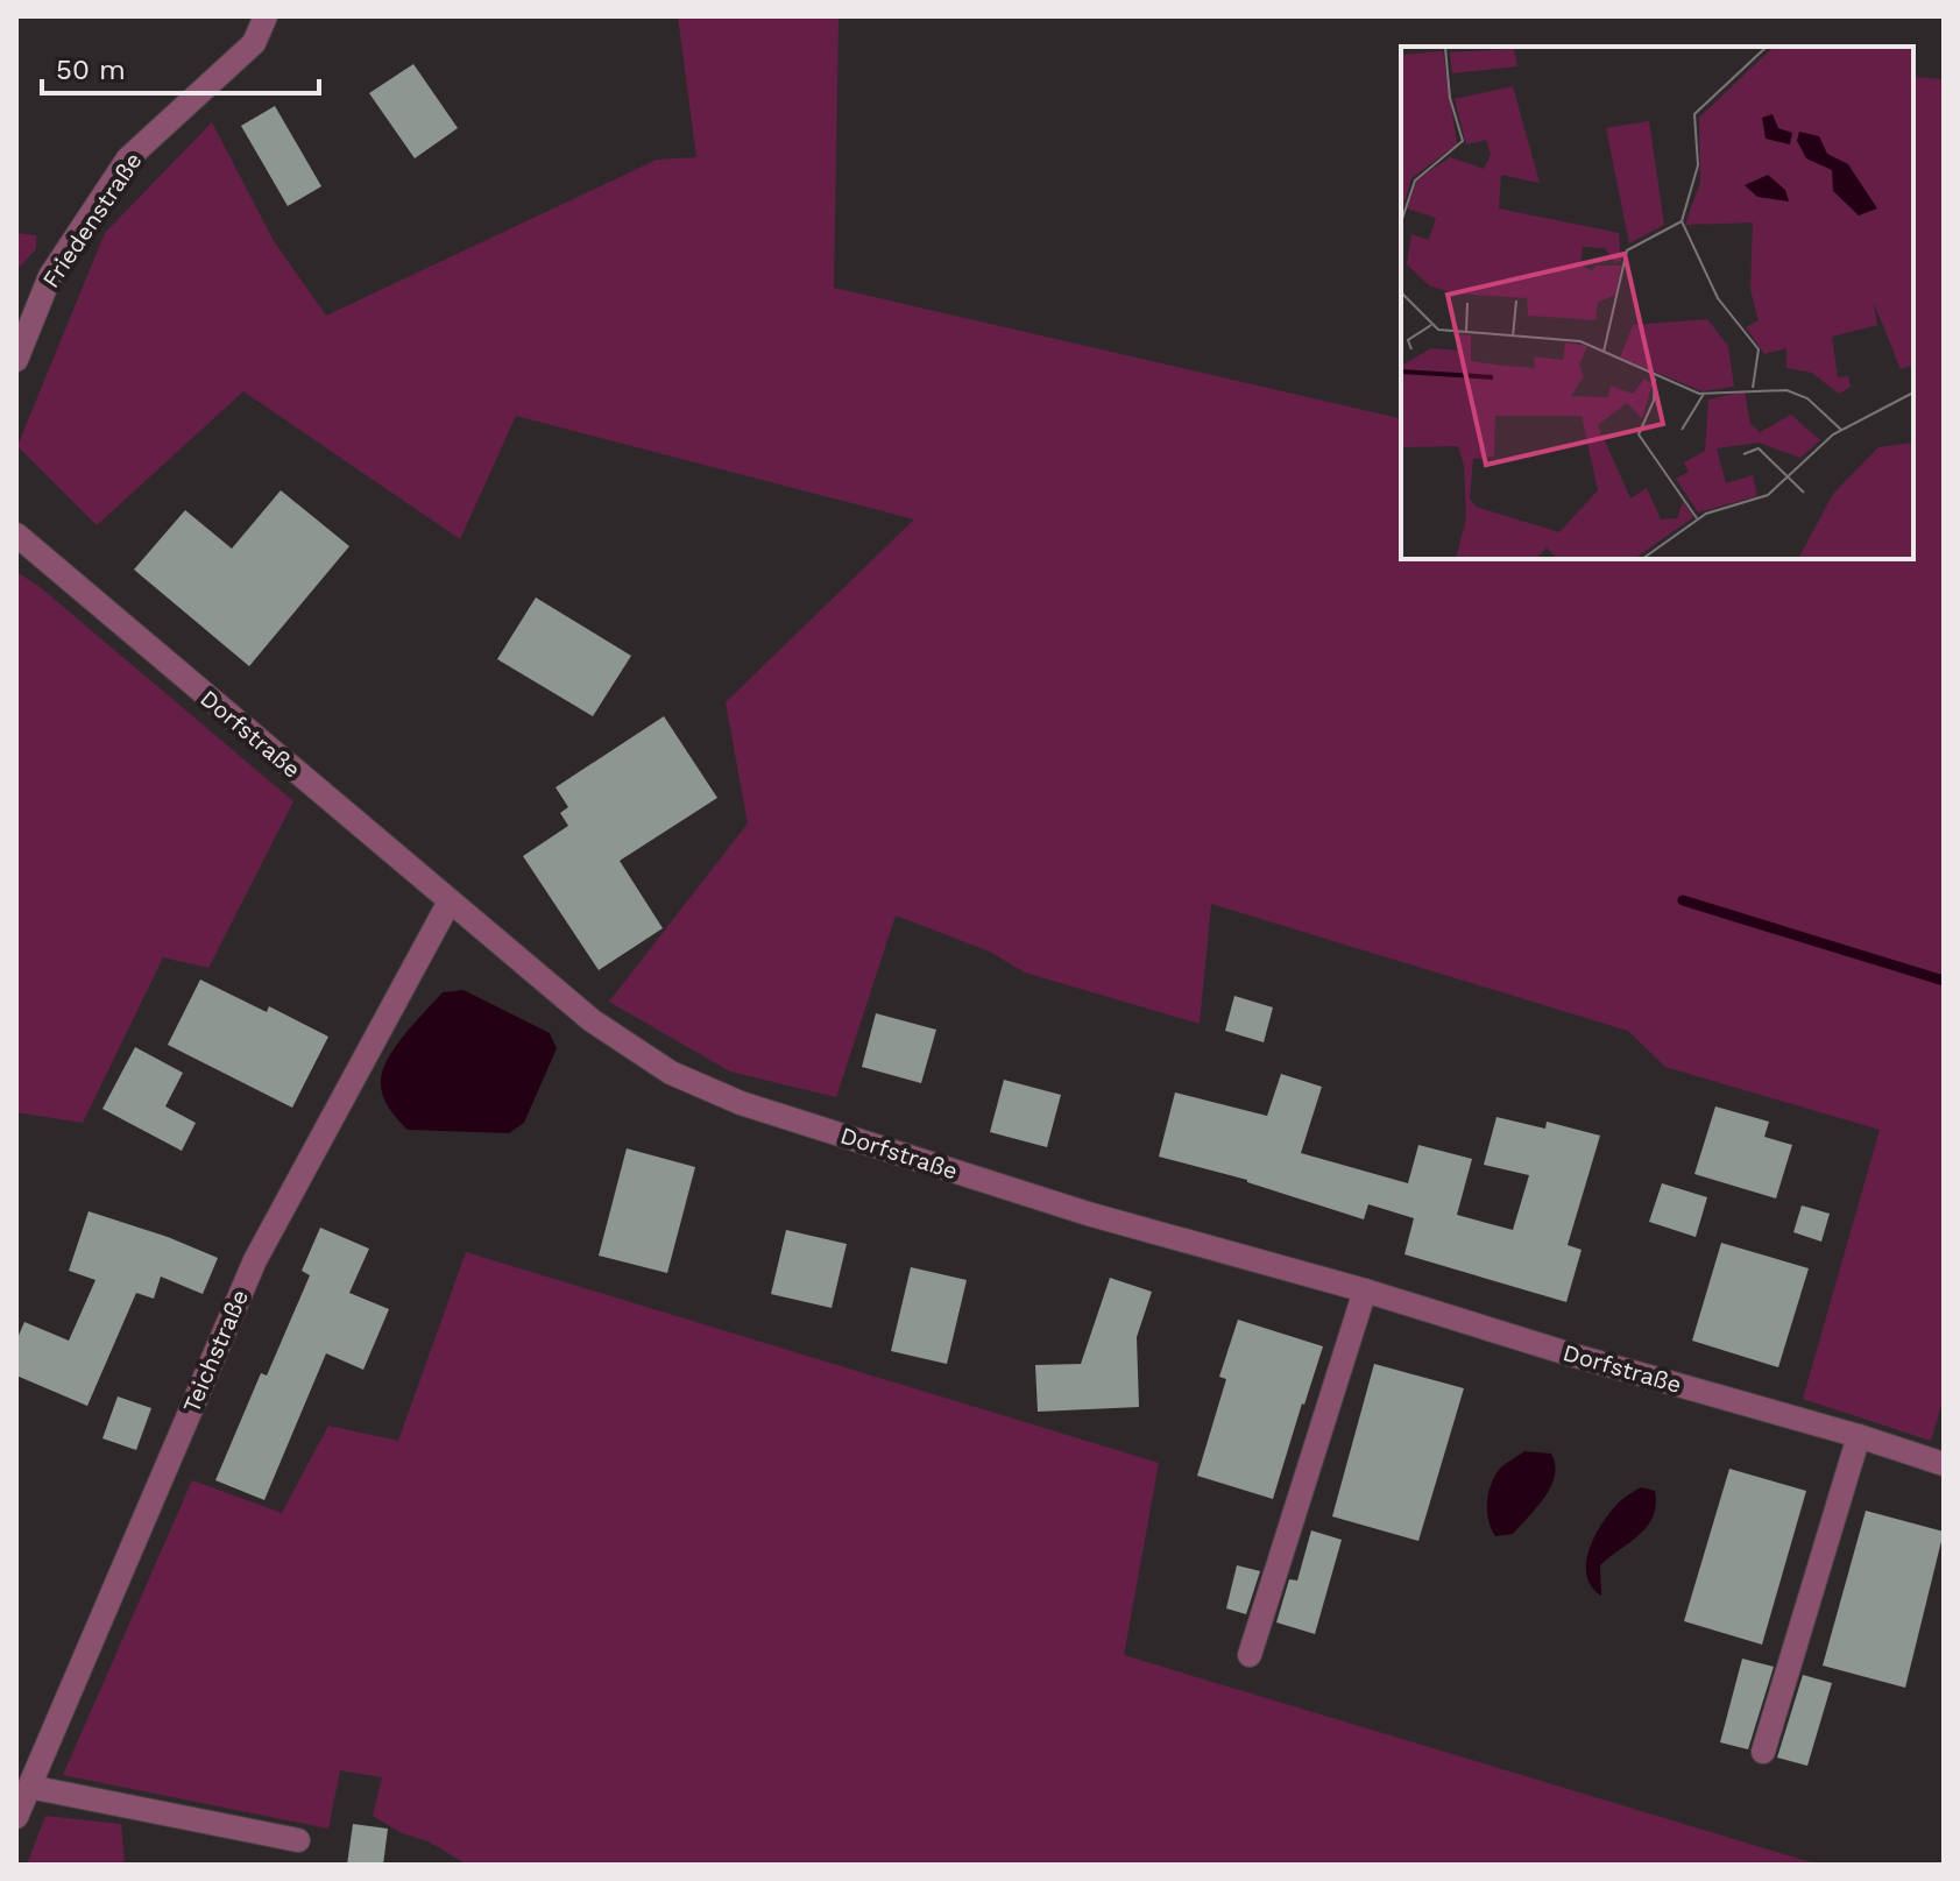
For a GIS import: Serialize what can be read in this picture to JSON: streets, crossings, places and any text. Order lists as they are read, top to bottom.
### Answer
{
  "streets": {
    "street": ["Friedenstraße", "Dorfstraße", "Teichstraße"]
  },
  "crossings": [
    ["Dorfstraße", "Teichstraße"]
  ],
  "scale_bar": "50 m"
}
